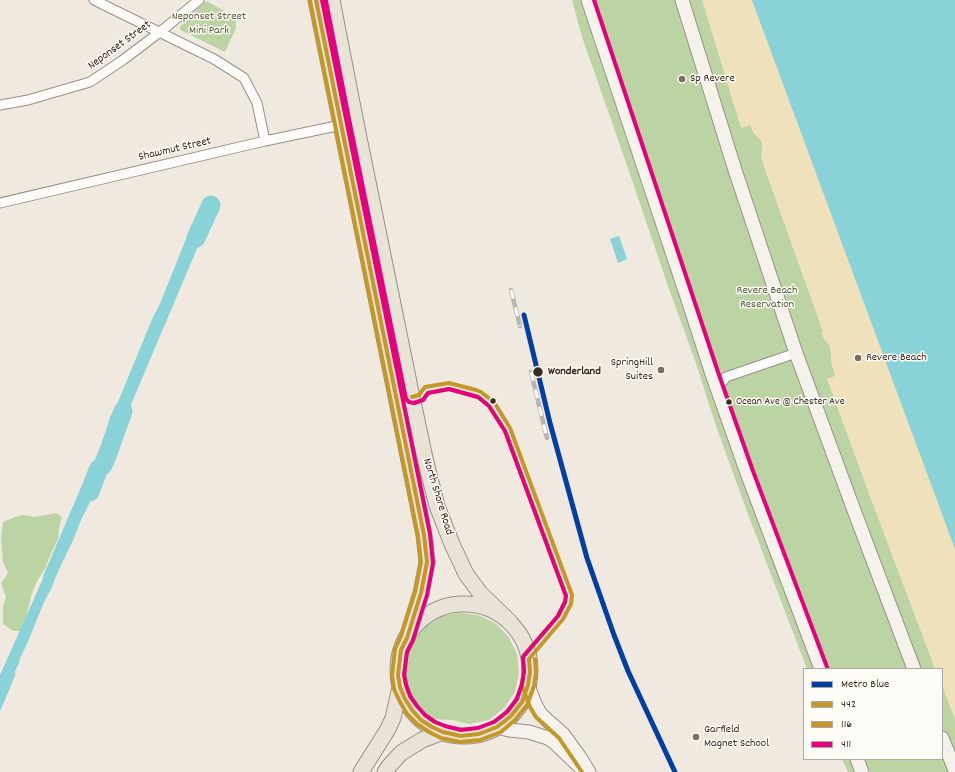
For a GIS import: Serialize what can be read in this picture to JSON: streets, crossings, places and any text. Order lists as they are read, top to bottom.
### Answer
{
  "streets": {
    "highway": ["North Shore Road"],
    "street": ["Neponset Street", "Shawmut Street"]
  },
  "crossings": [
    ["Shawmut Street", "North Shore Road"]
  ],
  "parks": ["Neponset Street Mini Park", "Revere Beach Reservation"],
  "places": [
    "Sp Revere",
    "Revere Beach",
    "SpringHill Suites",
    "Wonderland",
    "Ocean Ave @ Chester Ave",
    "Garfield Magnet School"
  ],
  "lines": [
    "transit line 442",
    "transit line 411",
    "transit line 116",
    "metro line Blue"
  ],
  "legend": [
    "Metro Blue",
    "442",
    "116",
    "411"
  ]
}
